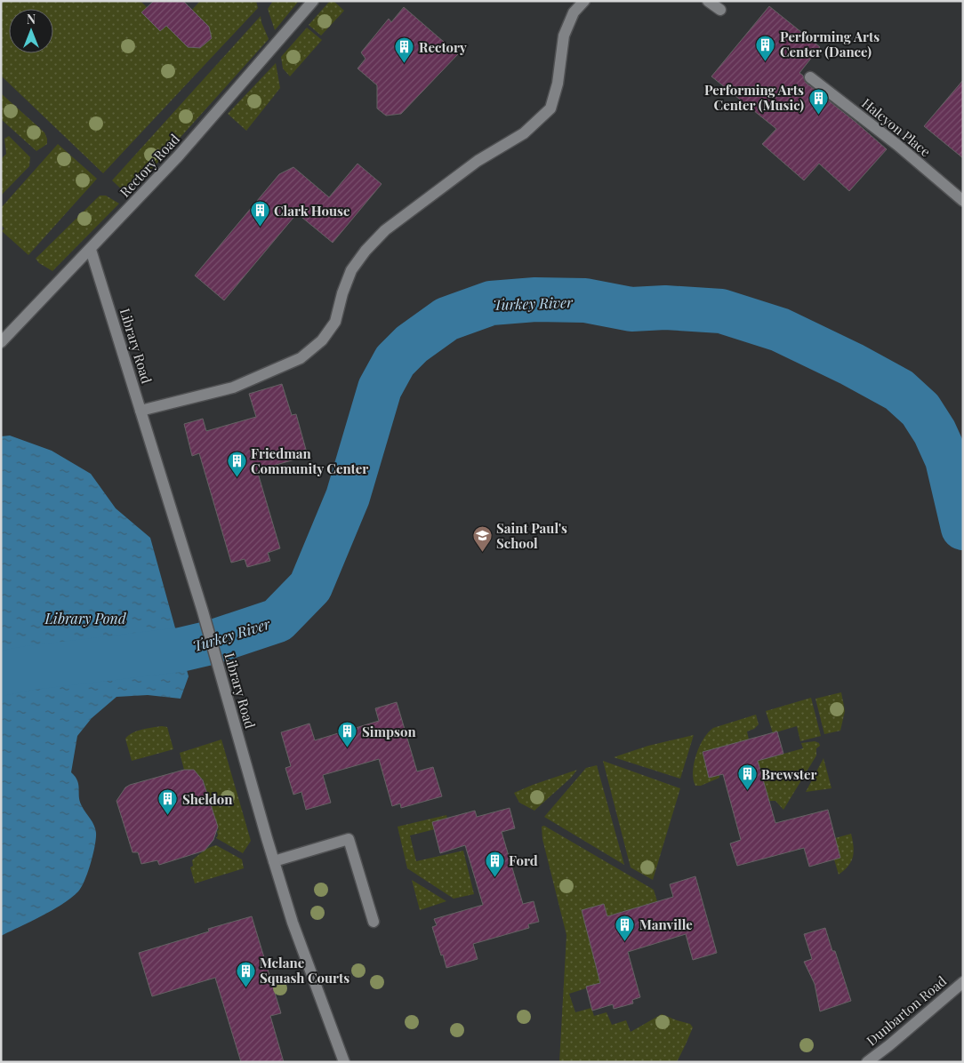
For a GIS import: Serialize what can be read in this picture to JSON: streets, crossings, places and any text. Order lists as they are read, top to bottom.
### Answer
{
  "streets": {
    "street": [
      "Halcyon Place",
      "Rectory Road",
      "Library Road",
      "Dunbarton Road"
    ]
  },
  "crossings": [
    ["Rectory Road", "Library Road"]
  ],
  "water": ["Turkey River", "Library Pond"],
  "places": {
    "building": [
      "Performing Arts Center (Dance)",
      "Rectory",
      "Performing Arts Center (Music)",
      "Clark House",
      "Friedman Community Center",
      "Simpson",
      "Brewster",
      "Sheldon",
      "Ford",
      "Manville",
      "Mclane Squash Courts"
    ],
    "school or university": ["Saint Paul's School"]
  },
  "north": "top"
}
